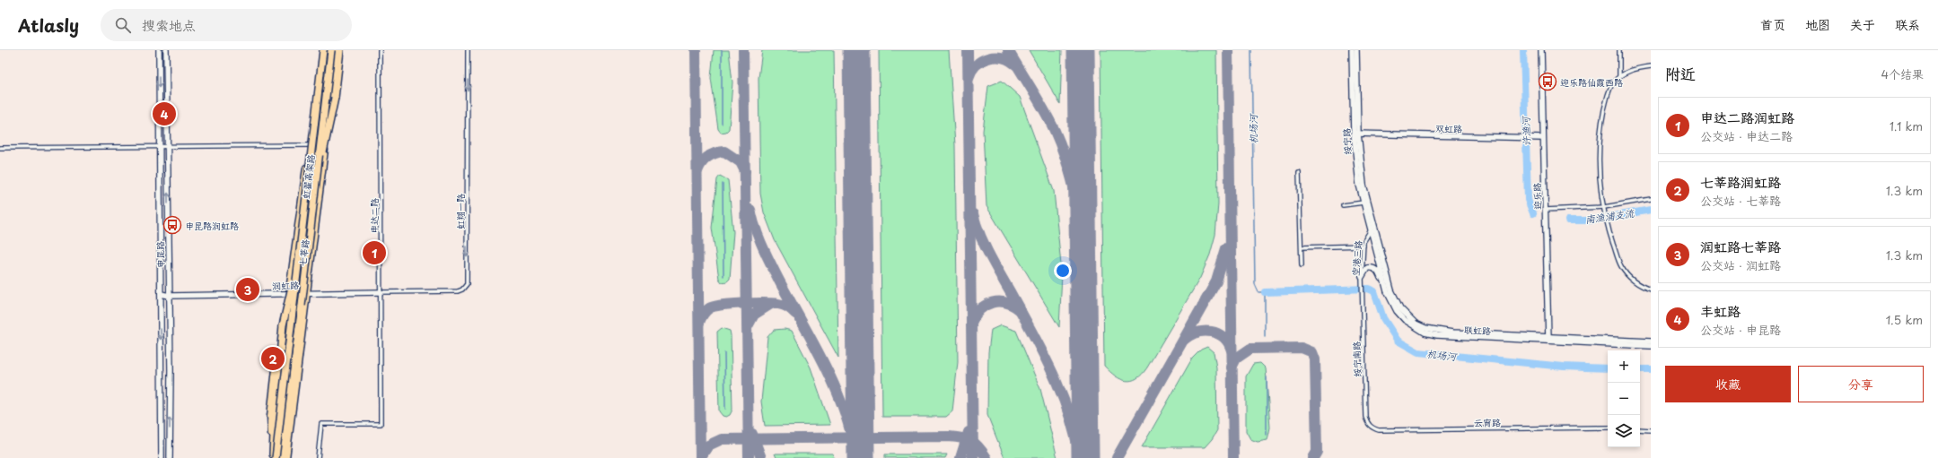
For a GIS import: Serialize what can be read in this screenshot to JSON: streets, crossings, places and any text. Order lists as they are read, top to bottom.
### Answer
{
  "streets": {
    "highway": ["虹翟高架路"],
    "main road": [
      "双虹路",
      "绥宁路",
      "迎乐路",
      "七莘路",
      "申昆路",
      "润虹路",
      "联虹路"
    ],
    "street": [
      "虹翔一路",
      "申达二路",
      "空港三路",
      "绥宁南路",
      "云宵路"
    ]
  },
  "crossings": [
    ["双虹路", "绥宁路"],
    ["双虹路", "迎乐路"],
    ["绥宁路", "空港三路"],
    ["绥宁路", "联虹路"],
    ["迎乐路", "联虹路"],
    ["虹翔一路", "申达二路"],
    ["虹翔一路", "润虹路"],
    ["申达二路", "润虹路"],
    ["七莘路", "润虹路"],
    ["申昆路", "润虹路"],
    ["空港三路", "联虹路"],
    ["空港三路", "绥宁南路"],
    ["绥宁南路", "云宵路"]
  ],
  "water": ["机场河", "许渔河", "南渔浦支流"],
  "places": {
    "bus stop": ["迎乐路仙霞西路", "申昆路润虹路"]
  },
  "page": {
    "header": "Atlasly",
    "search": "搜索地点",
    "nav": [
      "首页",
      "地图",
      "关于",
      "联系"
    ],
    "heading": ["附近", "4个结果"],
    "list": [
      {
        "mark": "1",
        "name": "申达二路润虹路",
        "note": "公交站 · 申达二路",
        "value": "1.1 km"
      },
      {
        "mark": "2",
        "name": "七莘路润虹路",
        "note": "公交站 · 七莘路",
        "value": "1.3 km"
      },
      {
        "mark": "3",
        "name": "润虹路七莘路",
        "note": "公交站 · 润虹路",
        "value": "1.3 km"
      },
      {
        "mark": "4",
        "name": "丰虹路",
        "note": "公交站 · 申昆路",
        "value": "1.5 km"
      }
    ],
    "pins": [
      "4",
      "1",
      "3",
      "2"
    ],
    "map_buttons": ["+", "−"],
    "buttons": ["收藏", "分享"]
  }
}
